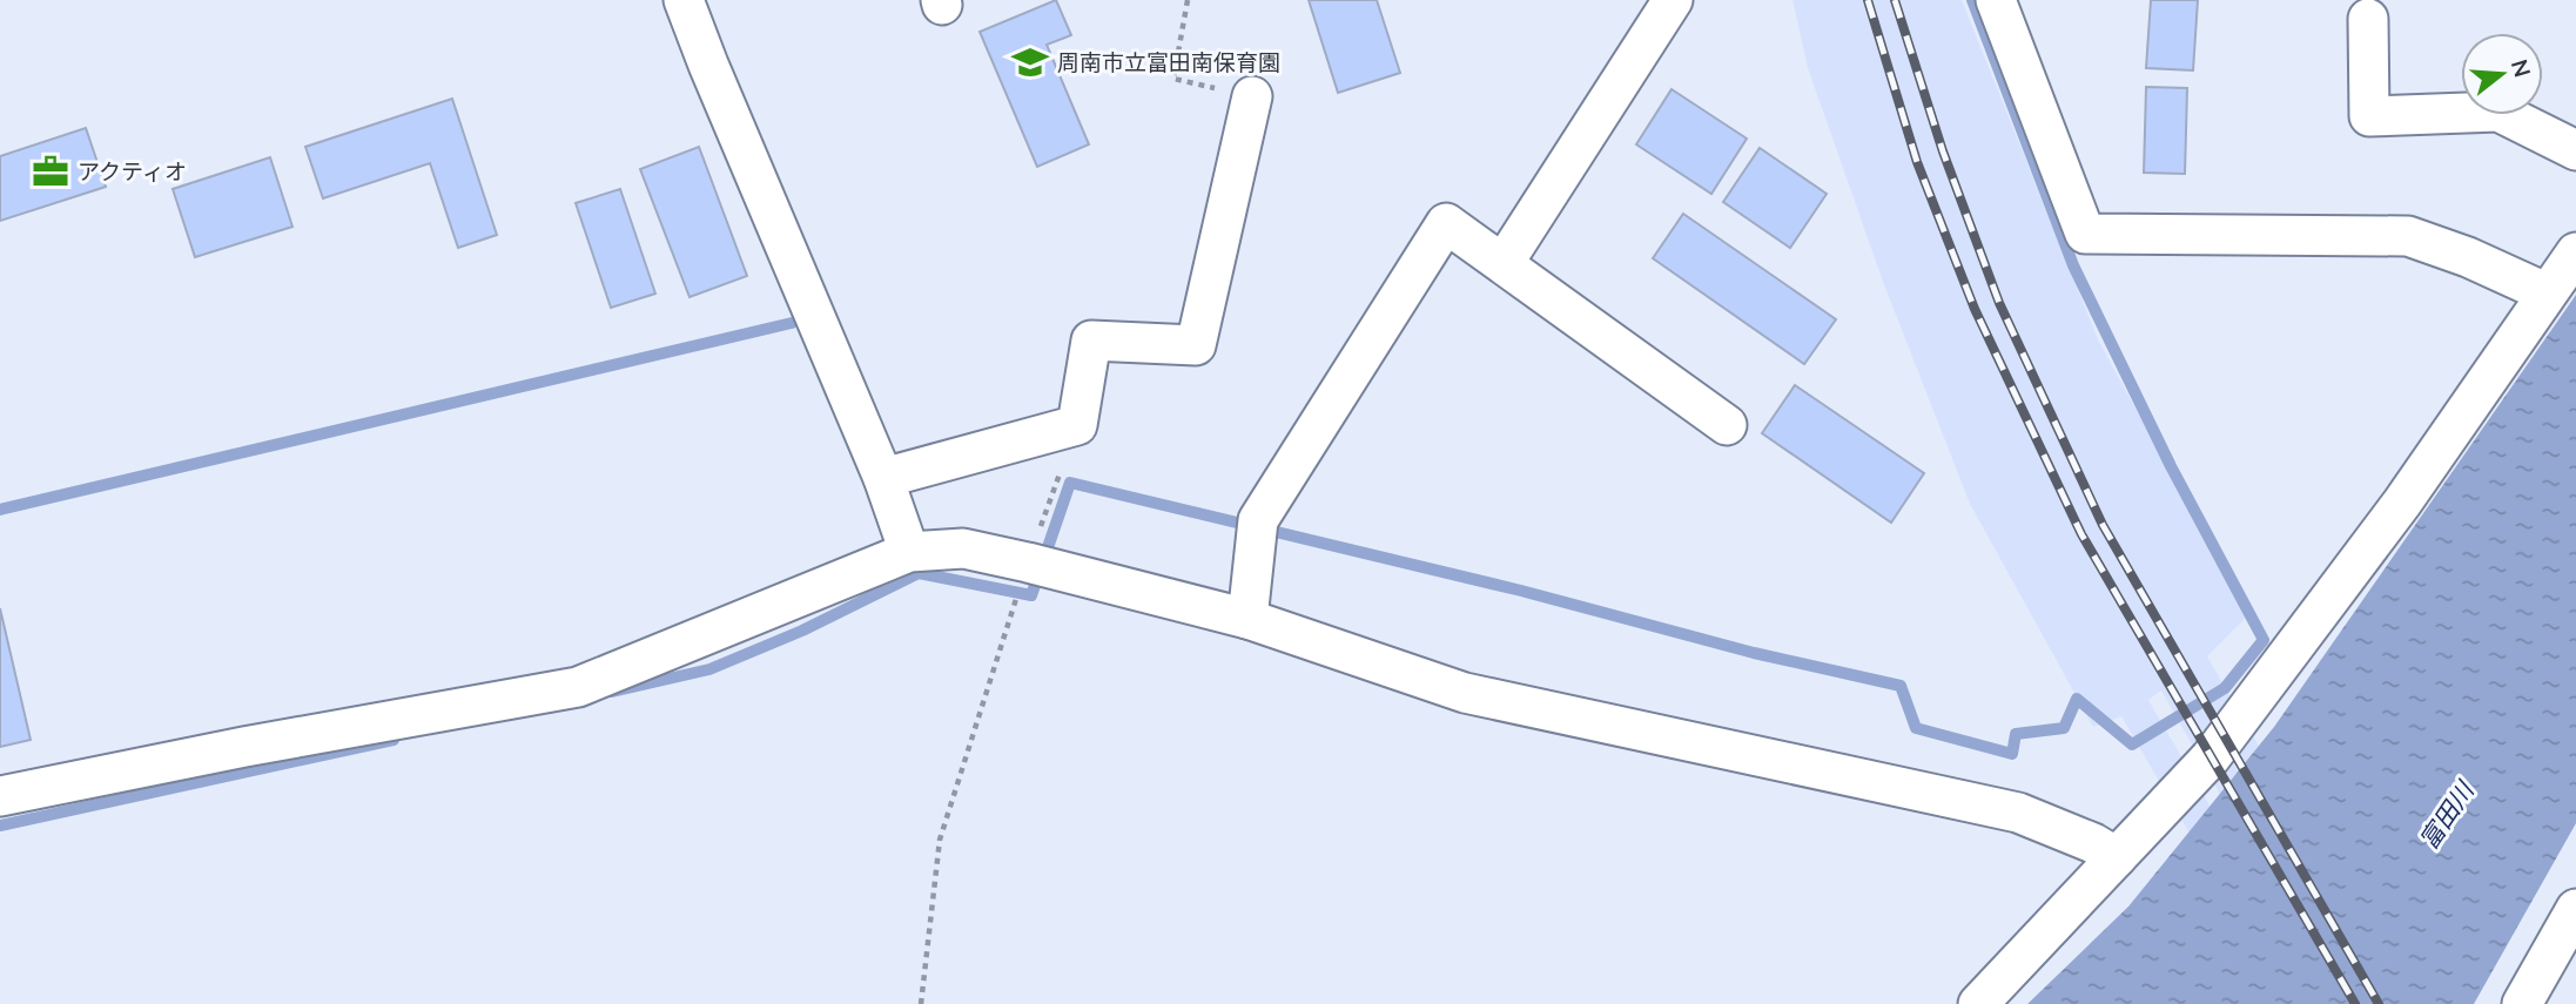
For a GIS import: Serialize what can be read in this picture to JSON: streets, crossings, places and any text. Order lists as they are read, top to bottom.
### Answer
{
  "water": ["富田川"],
  "places": {
    "school or university": ["周南市立富田南保育園"],
    "office": ["アクティオ"]
  },
  "north": "right"
}
